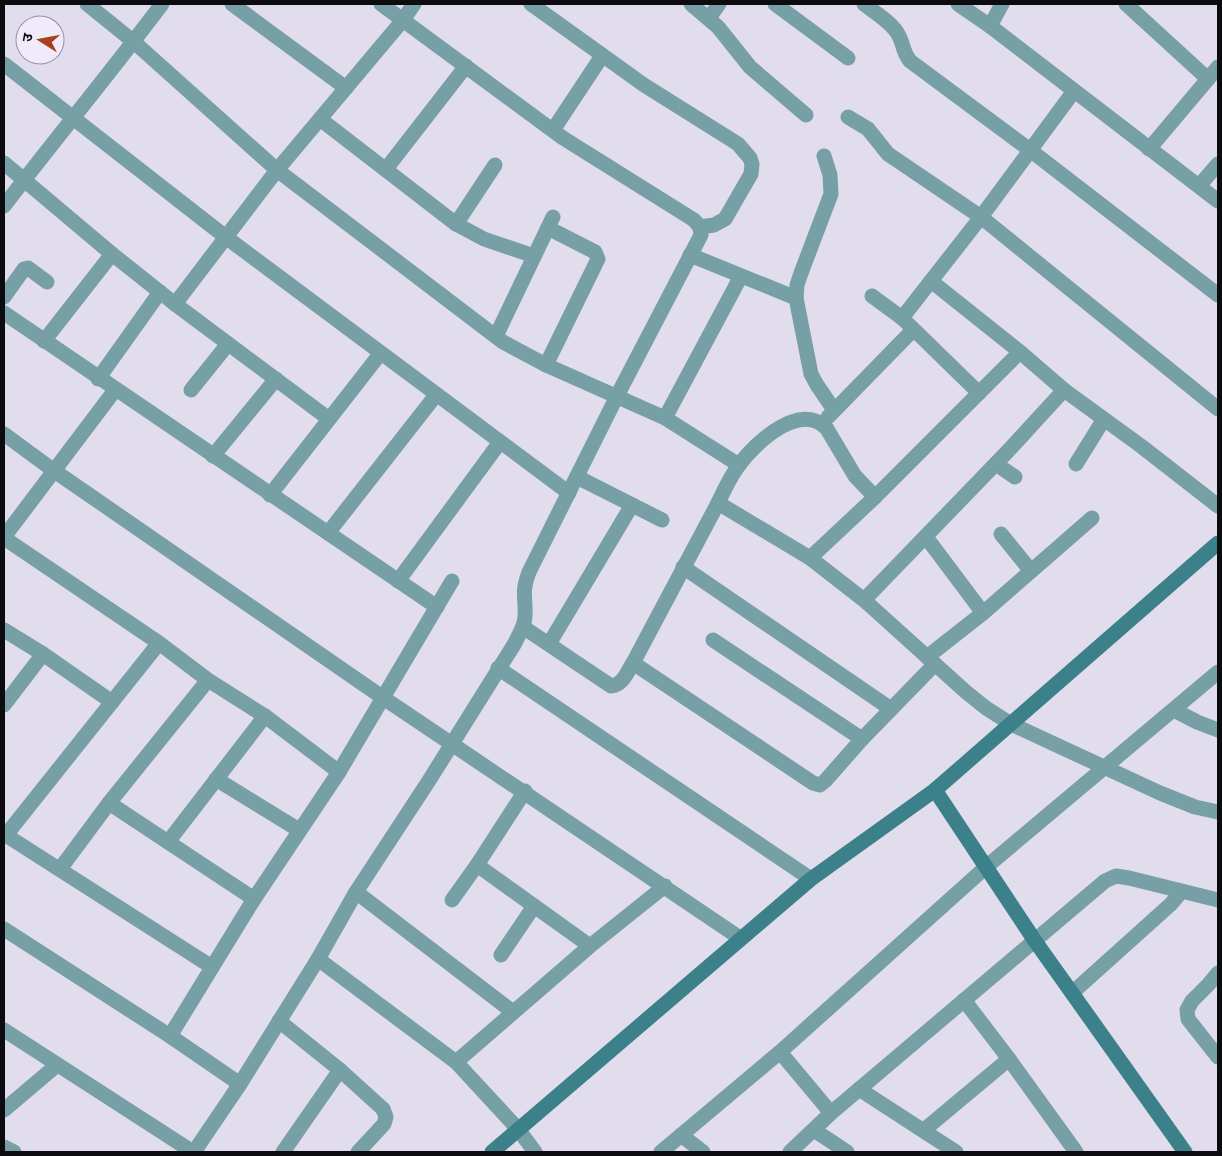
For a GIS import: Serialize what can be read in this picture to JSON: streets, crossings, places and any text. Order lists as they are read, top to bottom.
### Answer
{
  "north": "left"
}
